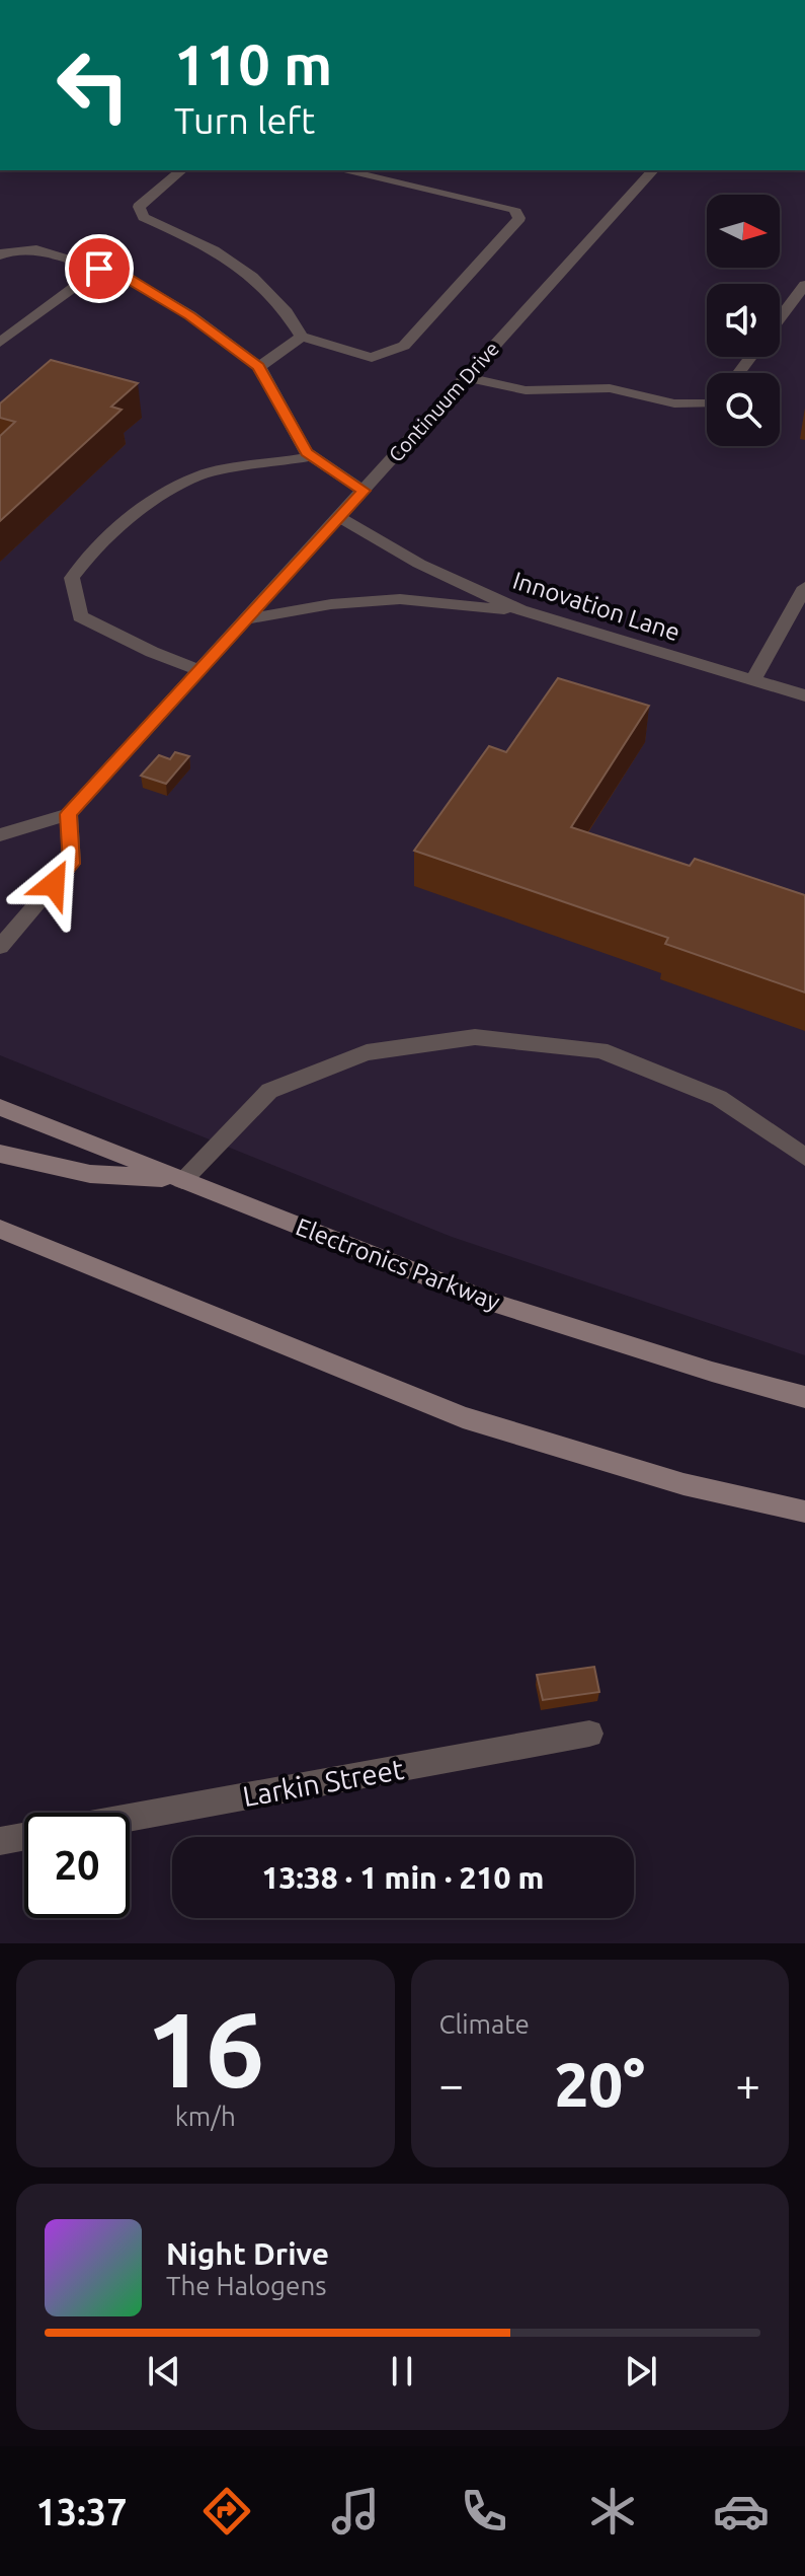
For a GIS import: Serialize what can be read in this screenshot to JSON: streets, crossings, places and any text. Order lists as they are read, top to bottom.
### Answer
{
  "streets": {
    "main road": ["Electronics Parkway"],
    "street": ["Continuum Drive", "Innovation Lane", "Larkin Street"]
  },
  "crossings": [
    ["Continuum Drive", "Innovation Lane"]
  ],
  "north": "right",
  "page": {
    "turn": ["110 m", "Turn left"],
    "limit": "20",
    "trip": "13:38 · 1 min · 210 m",
    "tile": [
      ["16", "km/h"],
      "Climate"
    ],
    "heat": ["−", "20°", "+"],
    "song": ["Night Drive", "The Halogens"],
    "tabs": "13:37"
  }
}
